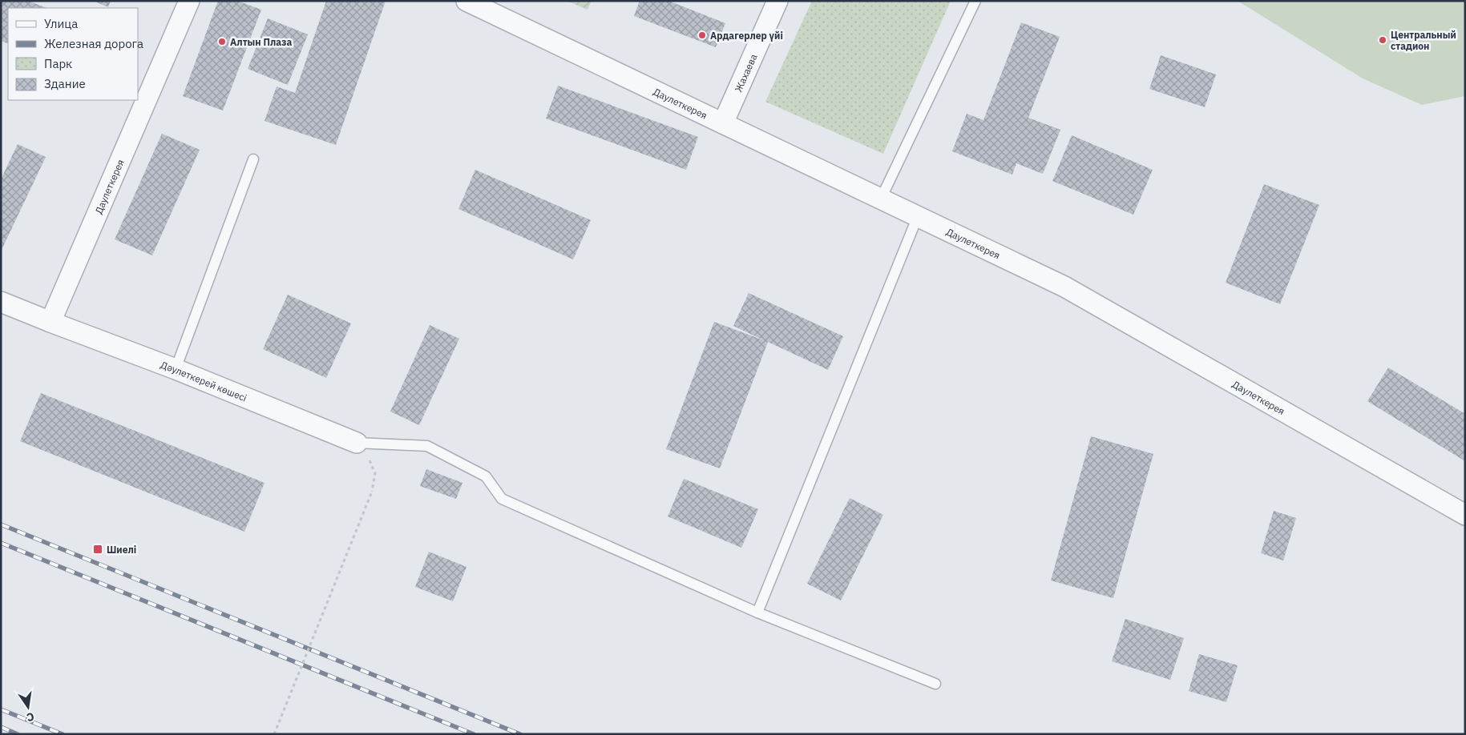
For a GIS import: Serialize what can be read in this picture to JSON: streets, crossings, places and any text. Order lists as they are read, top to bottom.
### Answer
{
  "streets": {
    "street": ["Жахаева", "Даулеткерея", "Дәулеткерей көшесі"]
  },
  "crossings": [
    ["Жахаева", "Даулеткерея"],
    ["Даулеткерея", "Дәулеткерей көшесі"]
  ],
  "places": {
    "other": ["Ардагерлер үйі", "Центральный стадион", "Алтын Плаза"],
    "transit": ["Шиелі"]
  },
  "legend": [
    "Улица",
    "Железная дорога",
    "Парк",
    "Здание"
  ],
  "north": "bottom"
}
